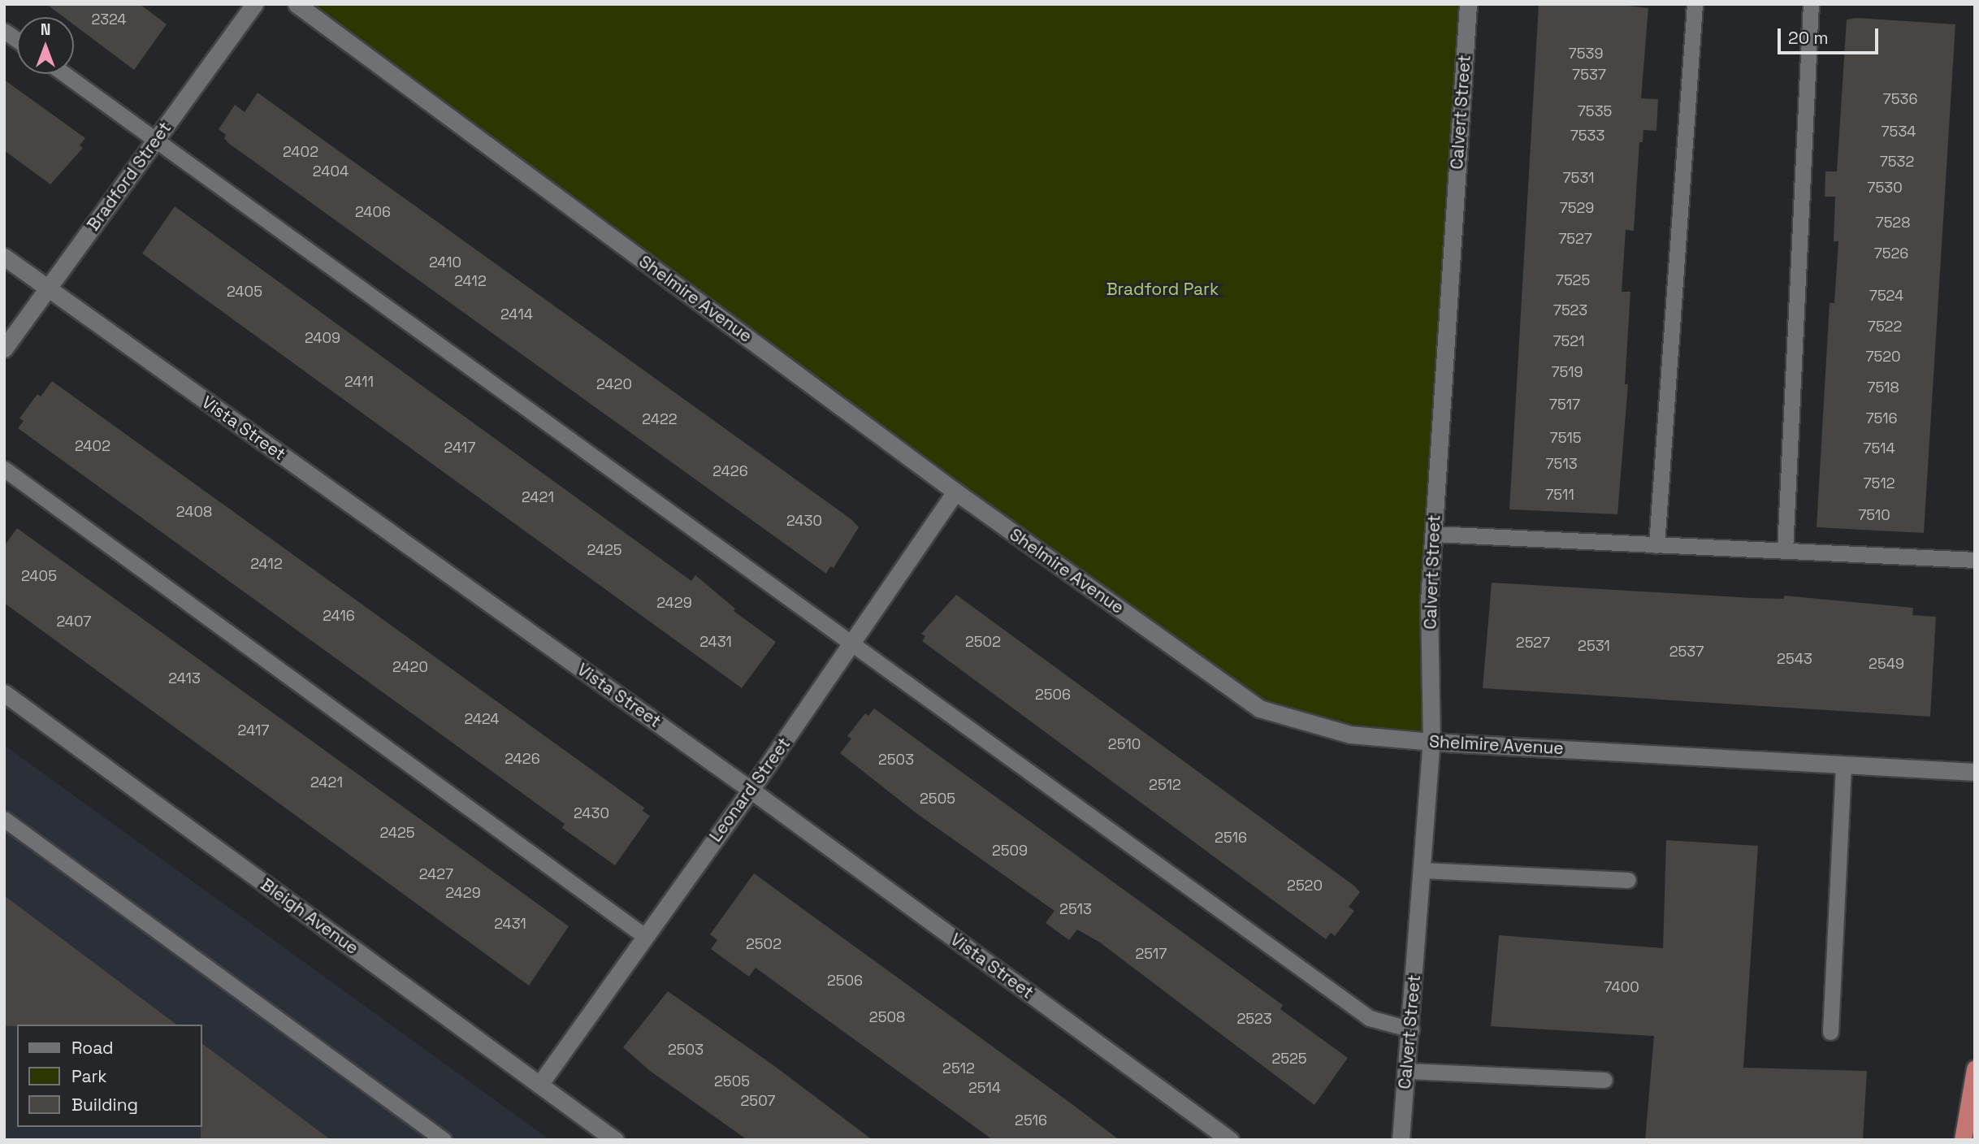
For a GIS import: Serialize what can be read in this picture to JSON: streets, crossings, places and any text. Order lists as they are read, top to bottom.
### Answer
{
  "streets": {
    "street": [
      "Calvert Street",
      "Bradford Street",
      "Shelmire Avenue",
      "Vista Street",
      "Leonard Street",
      "Bleigh Avenue"
    ]
  },
  "crossings": [
    ["Calvert Street", "Shelmire Avenue"],
    ["Bradford Street", "Vista Street"],
    ["Shelmire Avenue", "Leonard Street"],
    ["Vista Street", "Leonard Street"],
    ["Leonard Street", "Bleigh Avenue"]
  ],
  "parks": ["Bradford Park"],
  "house_numbers": [
    "2324",
    "7539",
    "7537",
    "7536",
    "7535",
    "7534",
    "7533",
    "2402",
    "7532",
    "2404",
    "7531",
    "7530",
    "7529",
    "2406",
    "7528",
    "7527",
    "7526",
    "2410",
    "7525",
    "2412",
    "2405",
    "7524",
    "7523",
    "2414",
    "7522",
    "2409",
    "7521",
    "7520",
    "7519",
    "2411",
    "2420",
    "7518",
    "7517",
    "7516",
    "2422",
    "7515",
    "2402",
    "2417",
    "7514",
    "7513",
    "2426",
    "7512",
    "7511",
    "2421",
    "2408",
    "7510",
    "2430",
    "2425",
    "2412",
    "2405",
    "2429",
    "2416",
    "2407",
    "2431",
    "2502",
    "2527",
    "2531",
    "2537",
    "2543",
    "2549",
    "2420",
    "2413",
    "2506",
    "2424",
    "2417",
    "2510",
    "2426",
    "2503",
    "2421",
    "2512",
    "2505",
    "2430",
    "2425",
    "2516",
    "2509",
    "2427",
    "2520",
    "2429",
    "2513",
    "2431",
    "2502",
    "2517",
    "2506",
    "7400",
    "2508",
    "2523",
    "2503",
    "2525",
    "2512",
    "2505",
    "2514",
    "2507",
    "2516"
  ],
  "legend": ["Road", "Park", "Building"],
  "scale_bar": "20 m",
  "north": "top"
}
